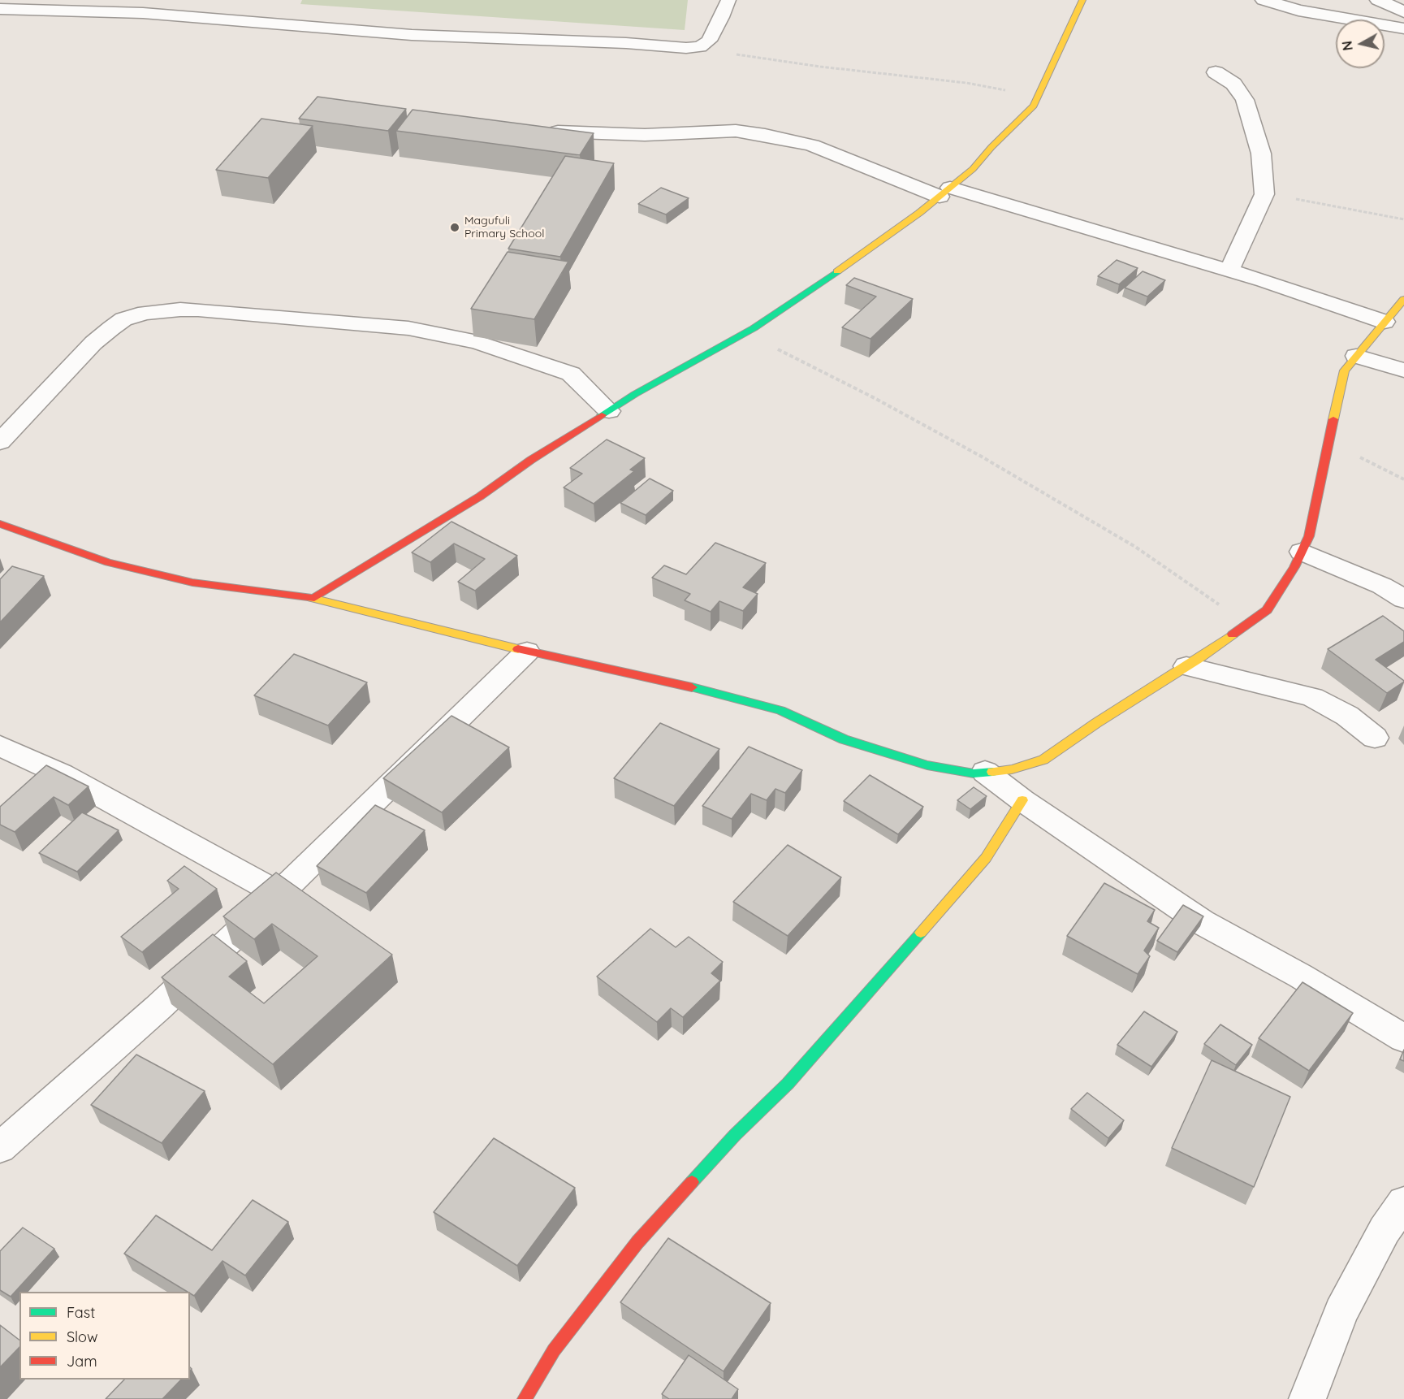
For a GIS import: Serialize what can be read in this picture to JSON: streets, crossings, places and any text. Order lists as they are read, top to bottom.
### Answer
{
  "places": ["Magufuli Primary School"],
  "legend": ["Fast", "Slow", "Jam"],
  "north": "left"
}
